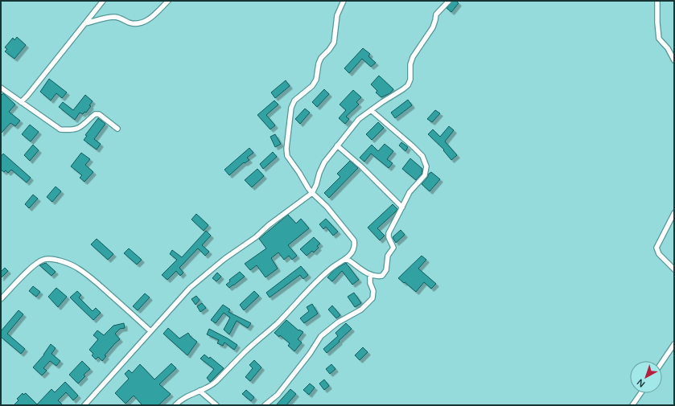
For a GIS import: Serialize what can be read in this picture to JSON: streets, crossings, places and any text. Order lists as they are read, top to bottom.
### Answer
{
  "north": "bottom left"
}
